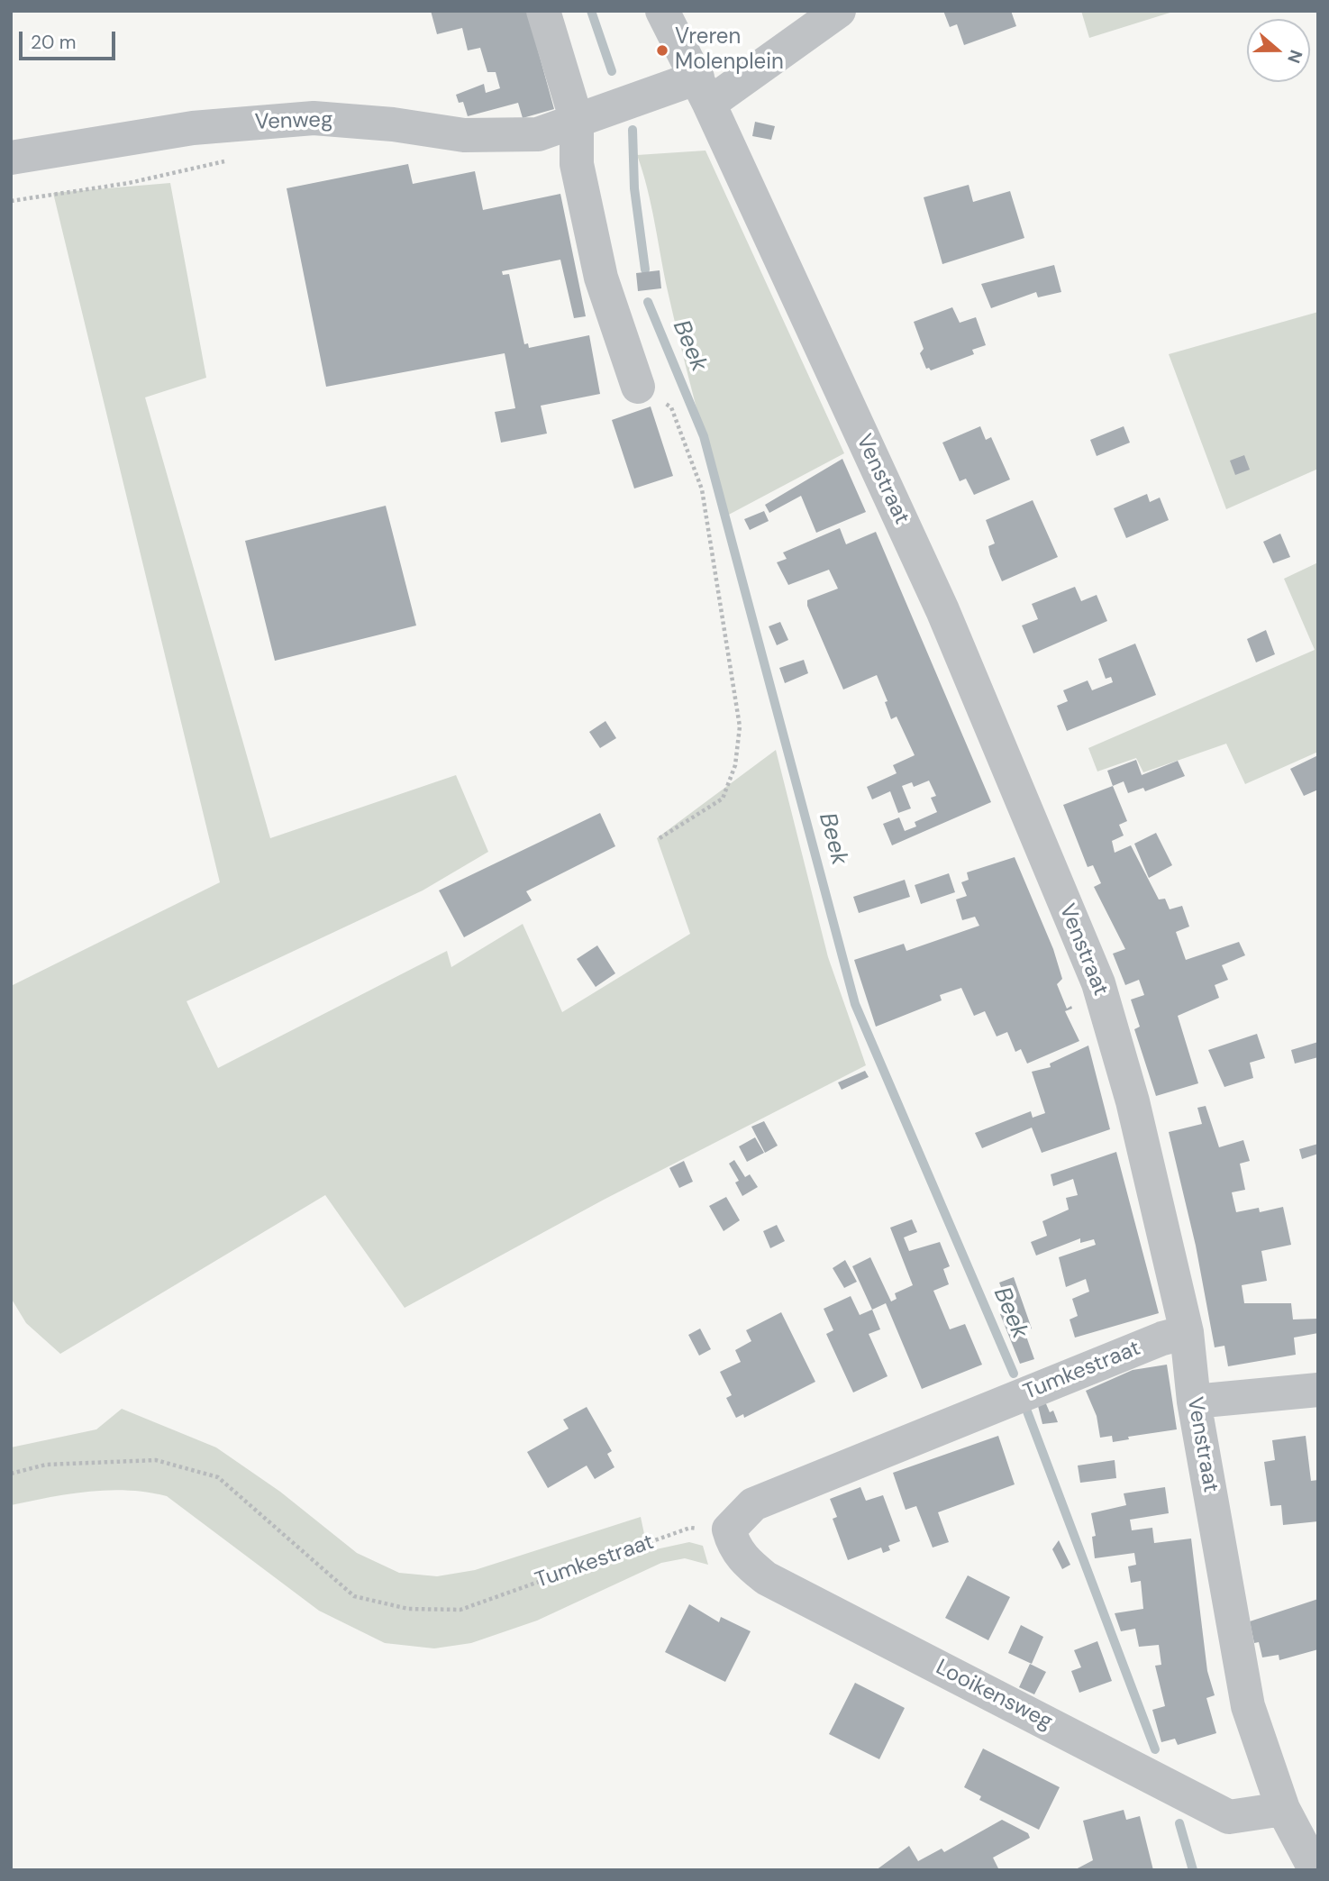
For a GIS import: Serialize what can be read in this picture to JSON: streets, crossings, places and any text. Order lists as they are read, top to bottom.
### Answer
{
  "streets": {
    "street": [
      "Venweg",
      "Venstraat",
      "Tumkestraat",
      "Looikensweg"
    ]
  },
  "crossings": [
    ["Venweg", "Venstraat"],
    ["Venstraat", "Tumkestraat"],
    ["Venstraat", "Looikensweg"],
    ["Tumkestraat", "Looikensweg"]
  ],
  "water": ["Beek"],
  "places": ["Vreren Molenplein"],
  "scale_bar": "20 m",
  "north": "right"
}
